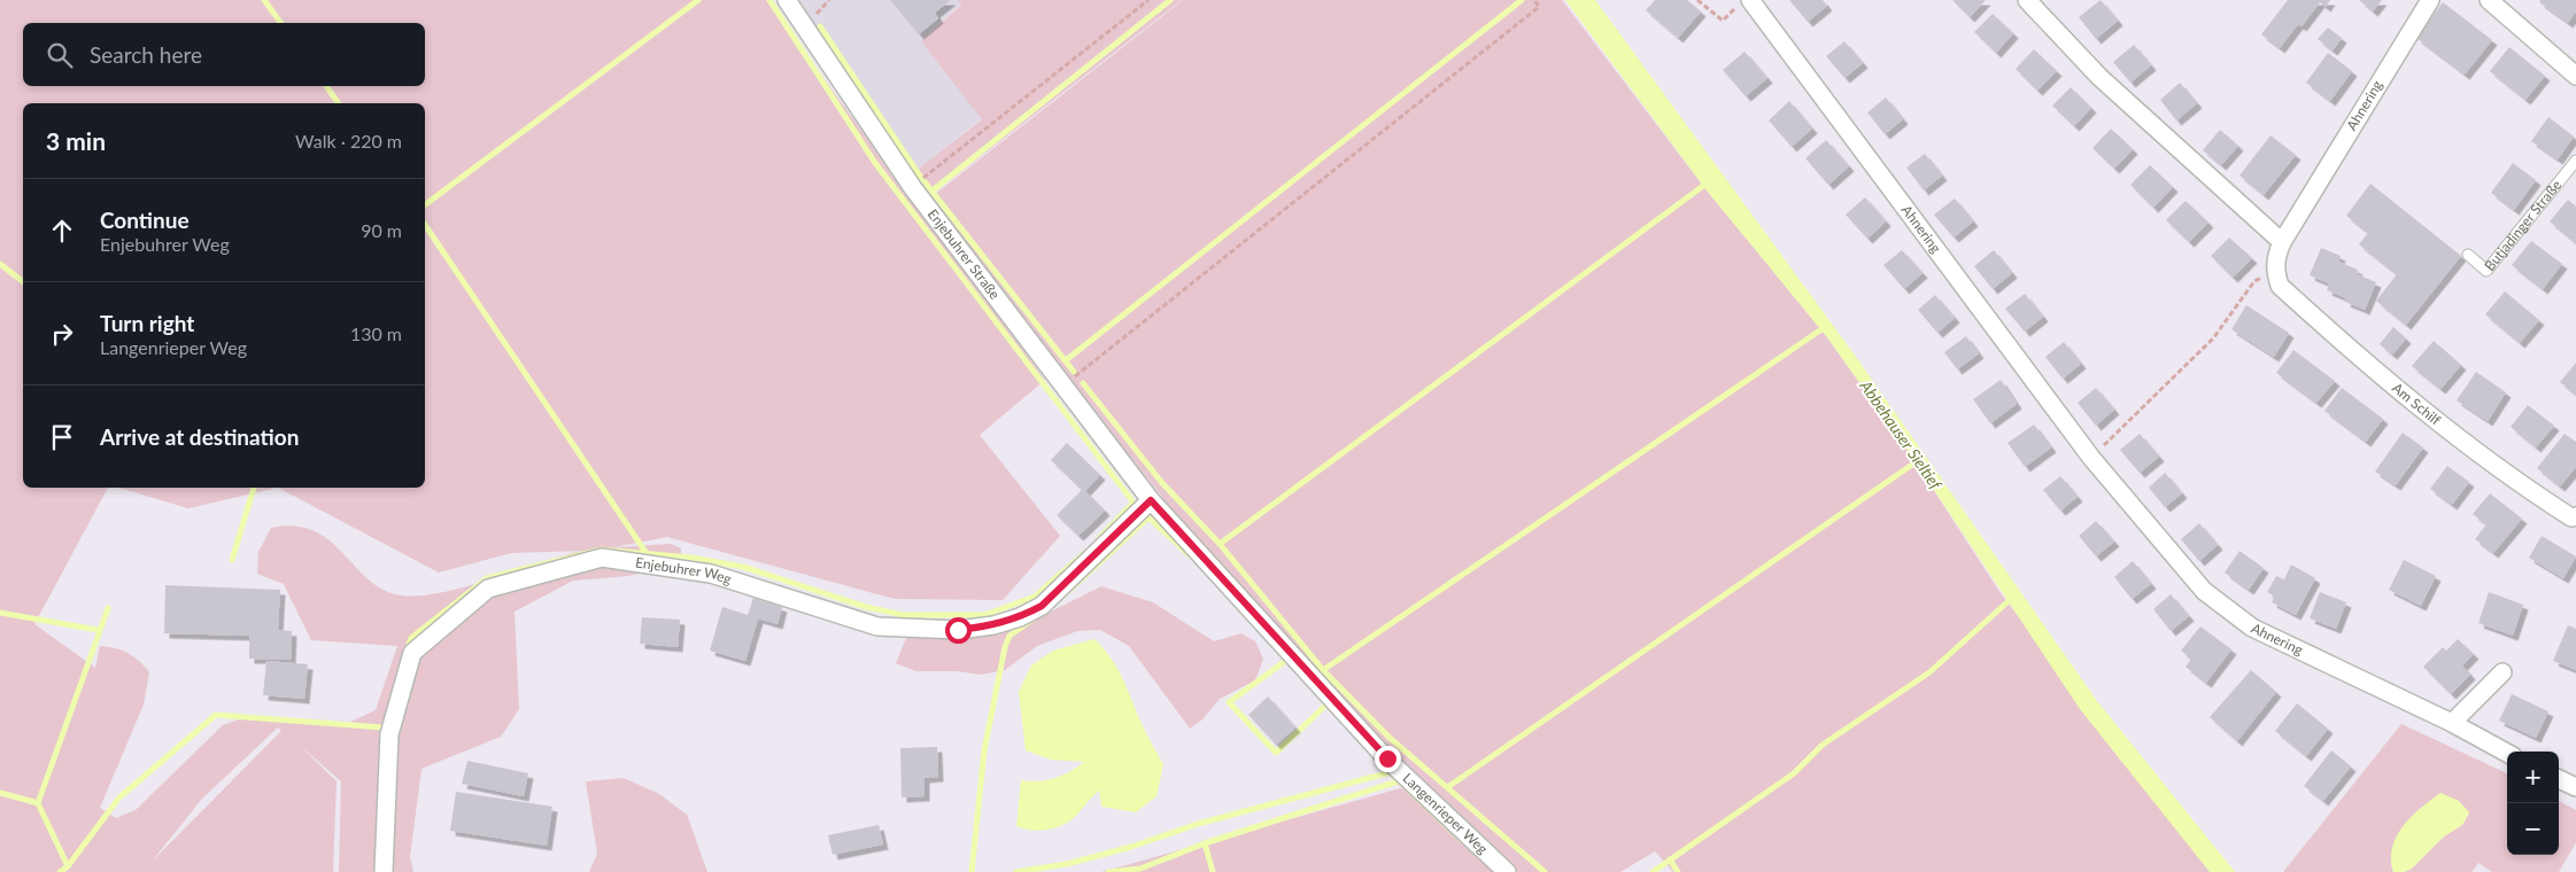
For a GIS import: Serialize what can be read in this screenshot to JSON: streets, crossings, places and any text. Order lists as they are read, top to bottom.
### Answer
{
  "streets": {
    "street": [
      "Ahnering",
      "Enjebuhrer Straße",
      "Am Schilf",
      "Enjebuhrer Weg",
      "Langenrieper Weg"
    ],
    "lane": ["Butjadinger Straße"]
  },
  "crossings": [
    ["Ahnering", "Am Schilf"],
    ["Enjebuhrer Straße", "Enjebuhrer Weg"],
    ["Enjebuhrer Straße", "Langenrieper Weg"],
    ["Enjebuhrer Weg", "Langenrieper Weg"]
  ],
  "water": ["Abbehauser Sieltief"],
  "page": {
    "search": "Search here",
    "heading": ["3 min", "Walk · 220 m"],
    "list": [
      ["Continue", "Enjebuhrer Weg", "90 m"],
      ["Turn right", "Langenrieper Weg", "130 m"],
      "Arrive at destination"
    ],
    "map_buttons": ["+", "−"]
  }
}
